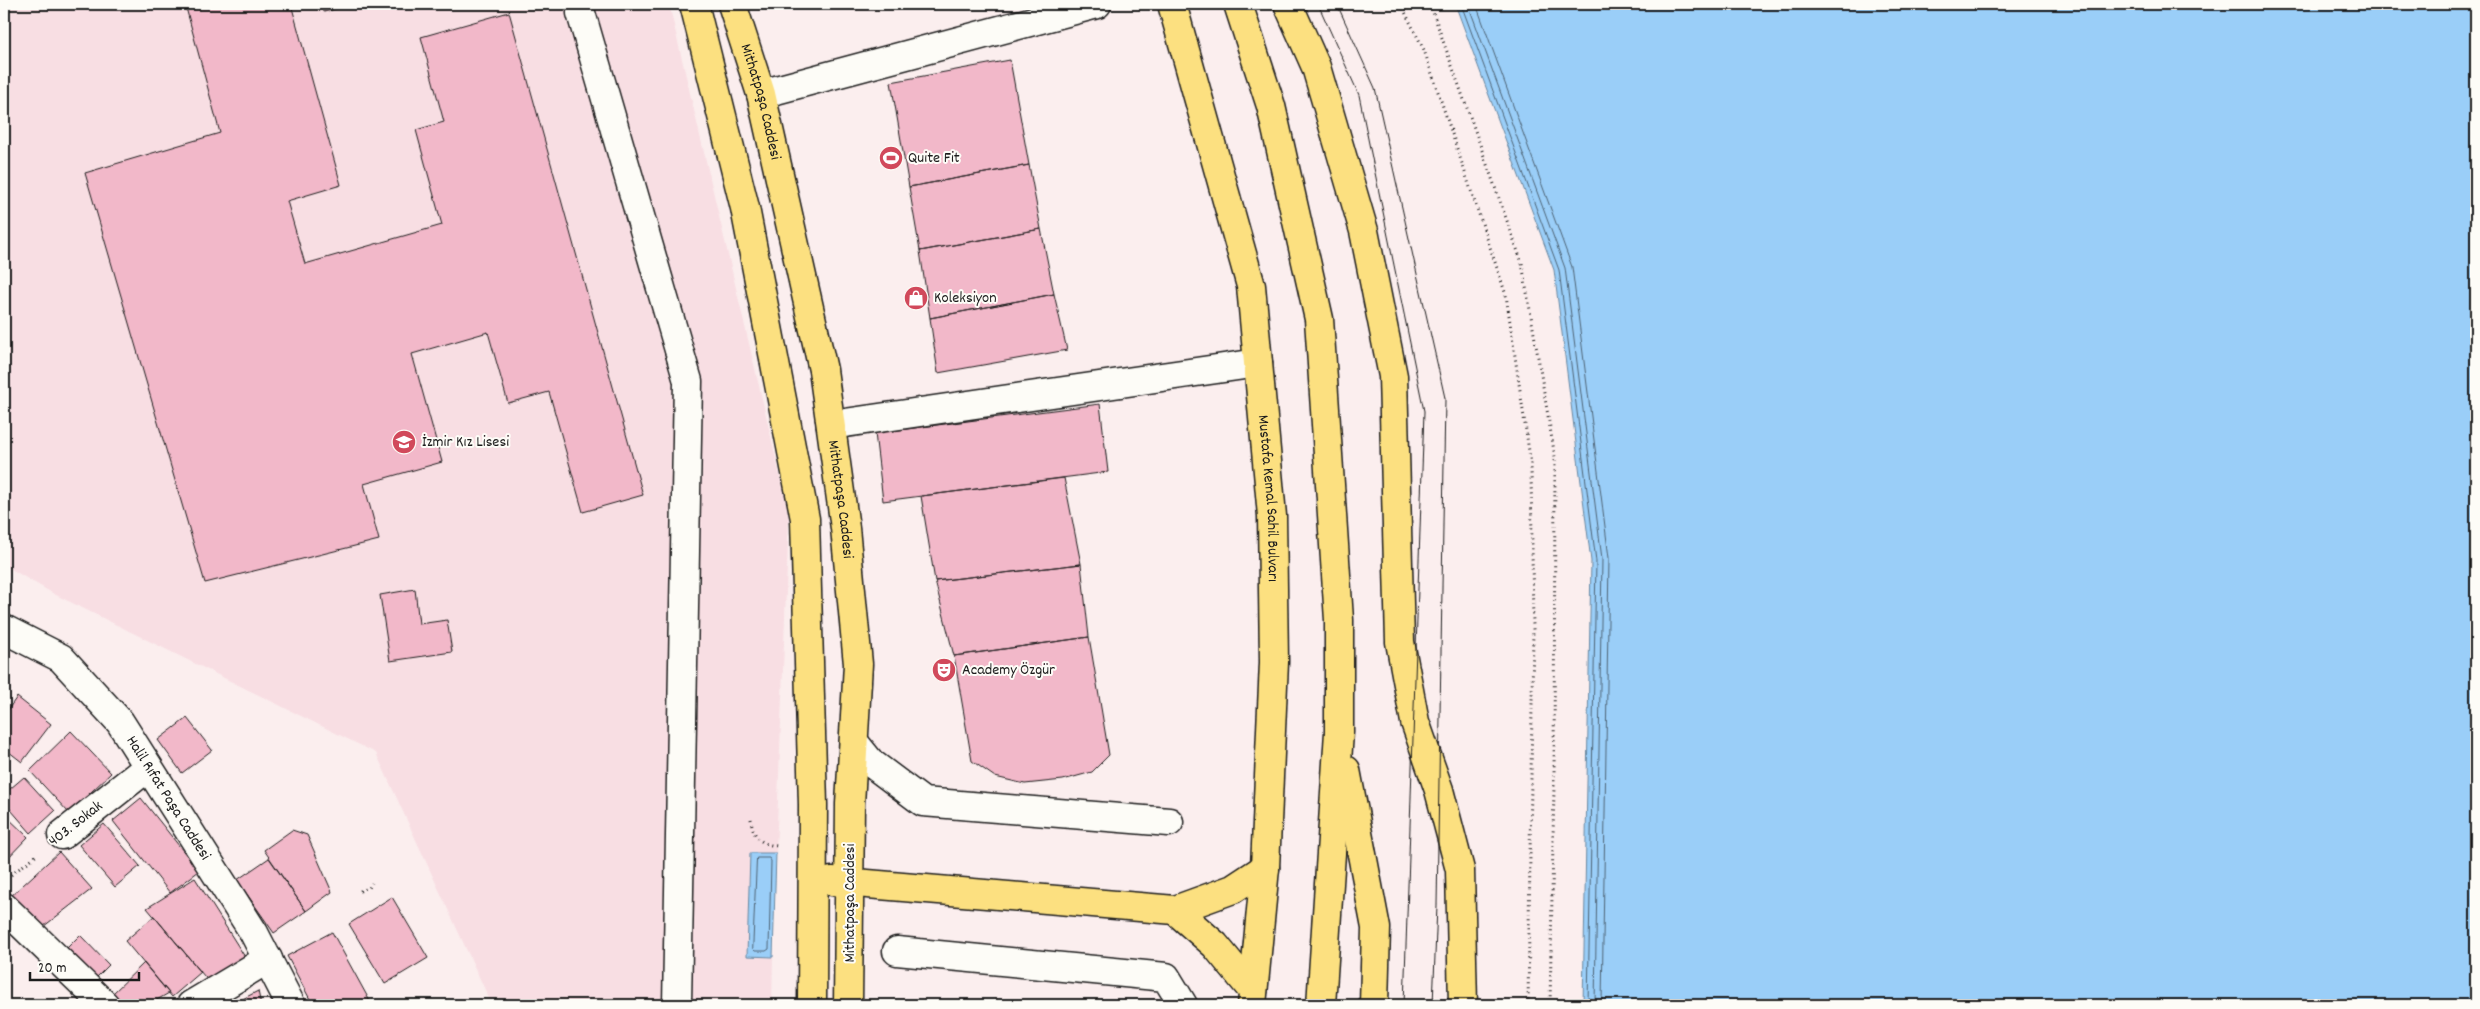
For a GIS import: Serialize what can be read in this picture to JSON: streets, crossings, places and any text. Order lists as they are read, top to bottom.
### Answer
{
  "streets": {
    "main road": ["Mithatpaşa Caddesi", "Mustafa Kemal Sahil Bulvarı"],
    "street": ["Halil Rıfat Paşa Caddesi", "403. Sokak"]
  },
  "crossings": [
    ["Halil Rıfat Paşa Caddesi", "403. Sokak"]
  ],
  "places": {
    "sports": ["Quite Fit"],
    "shop": ["Koleksiyon"],
    "school or university": ["İzmir Kız Lisesi"],
    "theatre": ["Academy Özgür"]
  },
  "scale_bar": "20 m"
}
